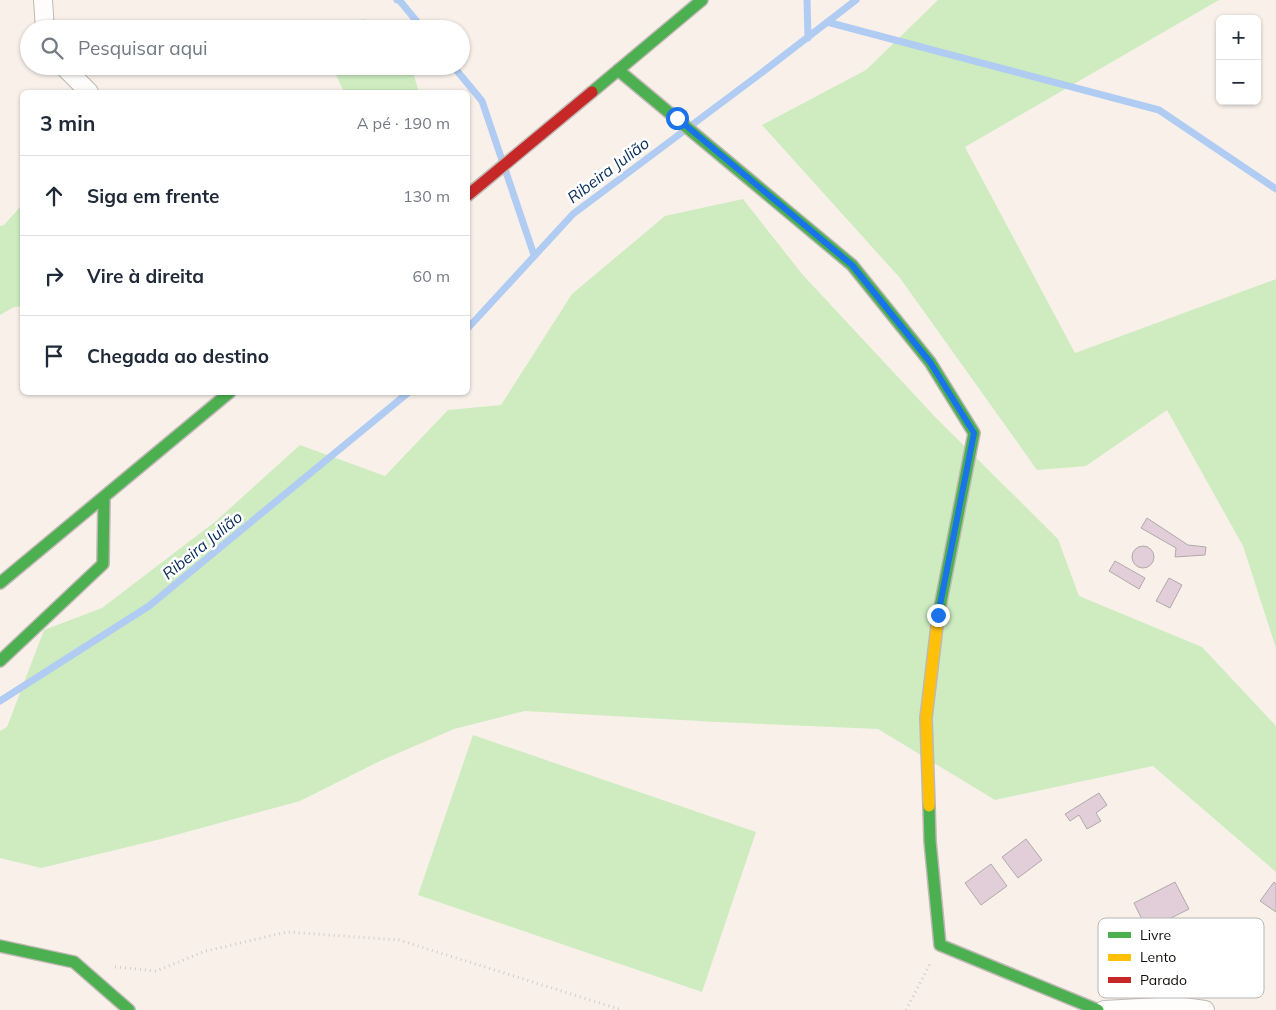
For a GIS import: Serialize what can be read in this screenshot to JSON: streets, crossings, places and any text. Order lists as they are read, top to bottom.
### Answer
{
  "water": ["Ribeira Julião"],
  "legend": ["Livre", "Lento", "Parado"],
  "page": {
    "map_buttons": ["+", "−"],
    "search": "Pesquisar aqui",
    "heading": ["3 min", "A pé · 190 m"],
    "list": [
      ["Siga em frente", "130 m"],
      ["Vire à direita", "60 m"],
      "Chegada ao destino"
    ]
  }
}
